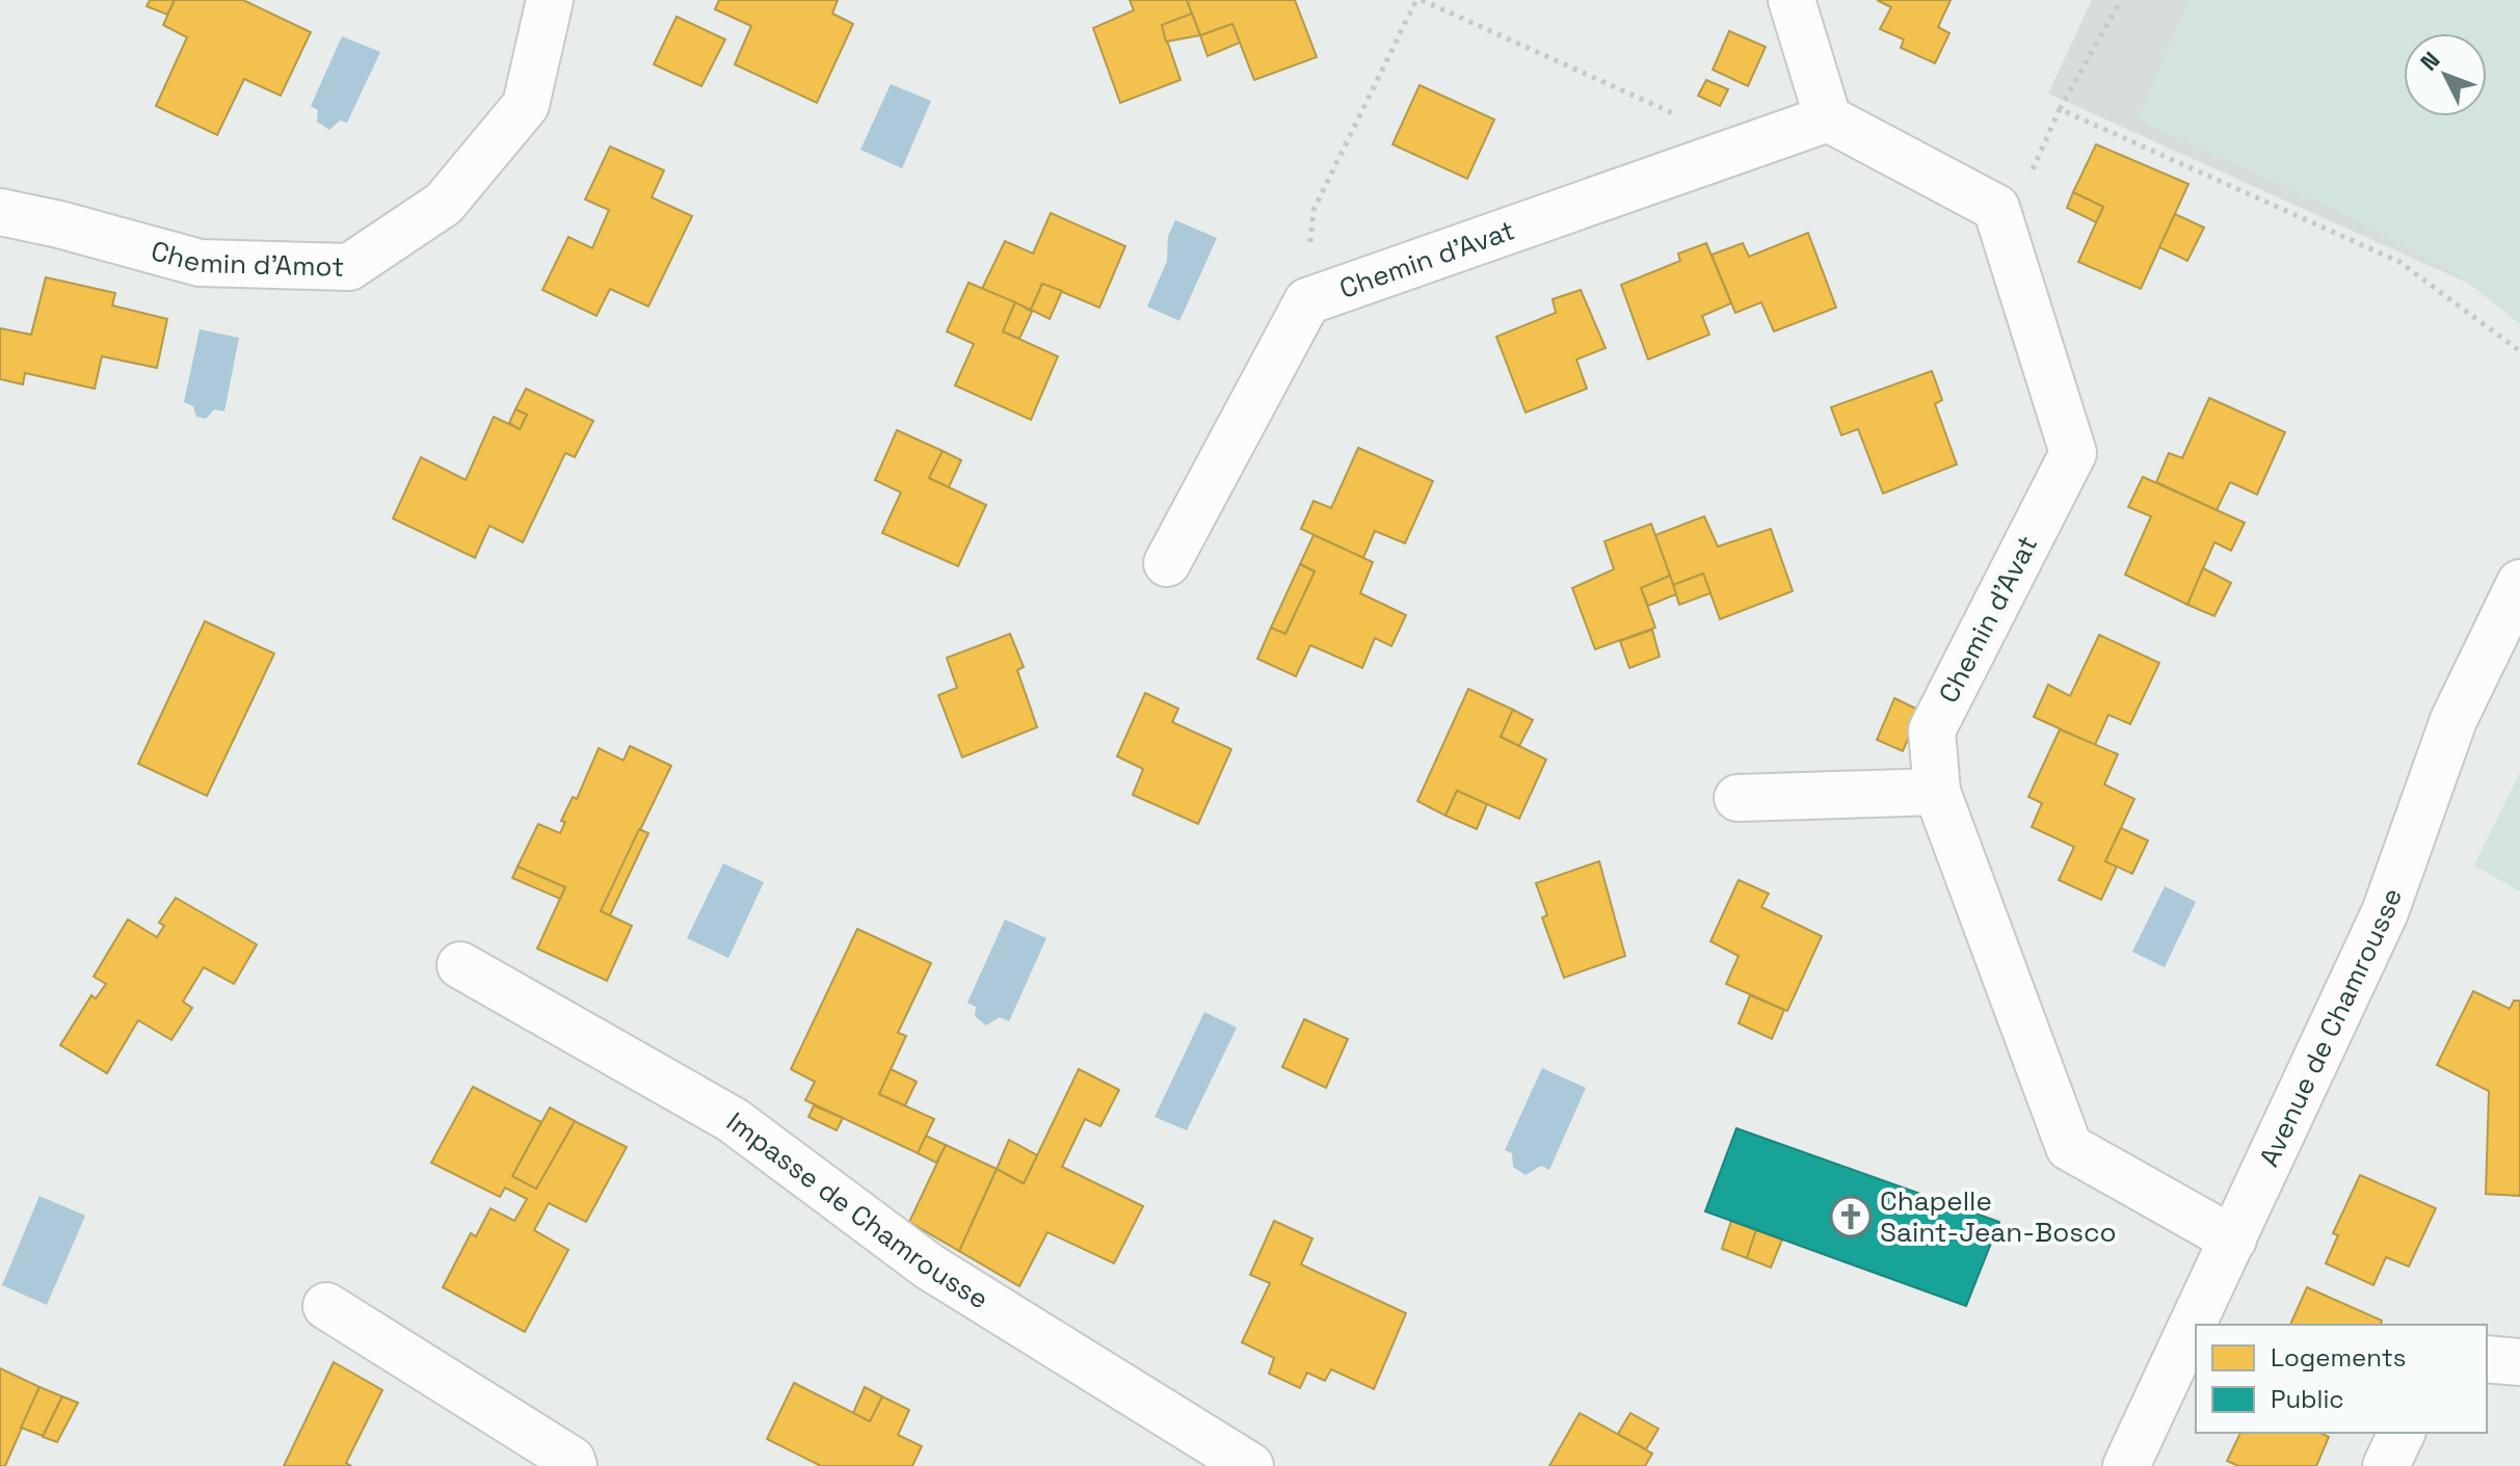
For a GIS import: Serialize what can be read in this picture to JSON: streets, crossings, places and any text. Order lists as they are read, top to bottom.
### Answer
{
  "streets": {
    "street": [
      "Chemin d'Amot",
      "Chemin d'Avat",
      "Avenue de Chamrousse",
      "Impasse de Chamrousse"
    ]
  },
  "crossings": [
    ["Chemin d'Avat", "Avenue de Chamrousse"]
  ],
  "places": {
    "church": ["Chapelle Saint-Jean-Bosco"]
  },
  "legend": ["Logements", "Public"],
  "north": "top left"
}
